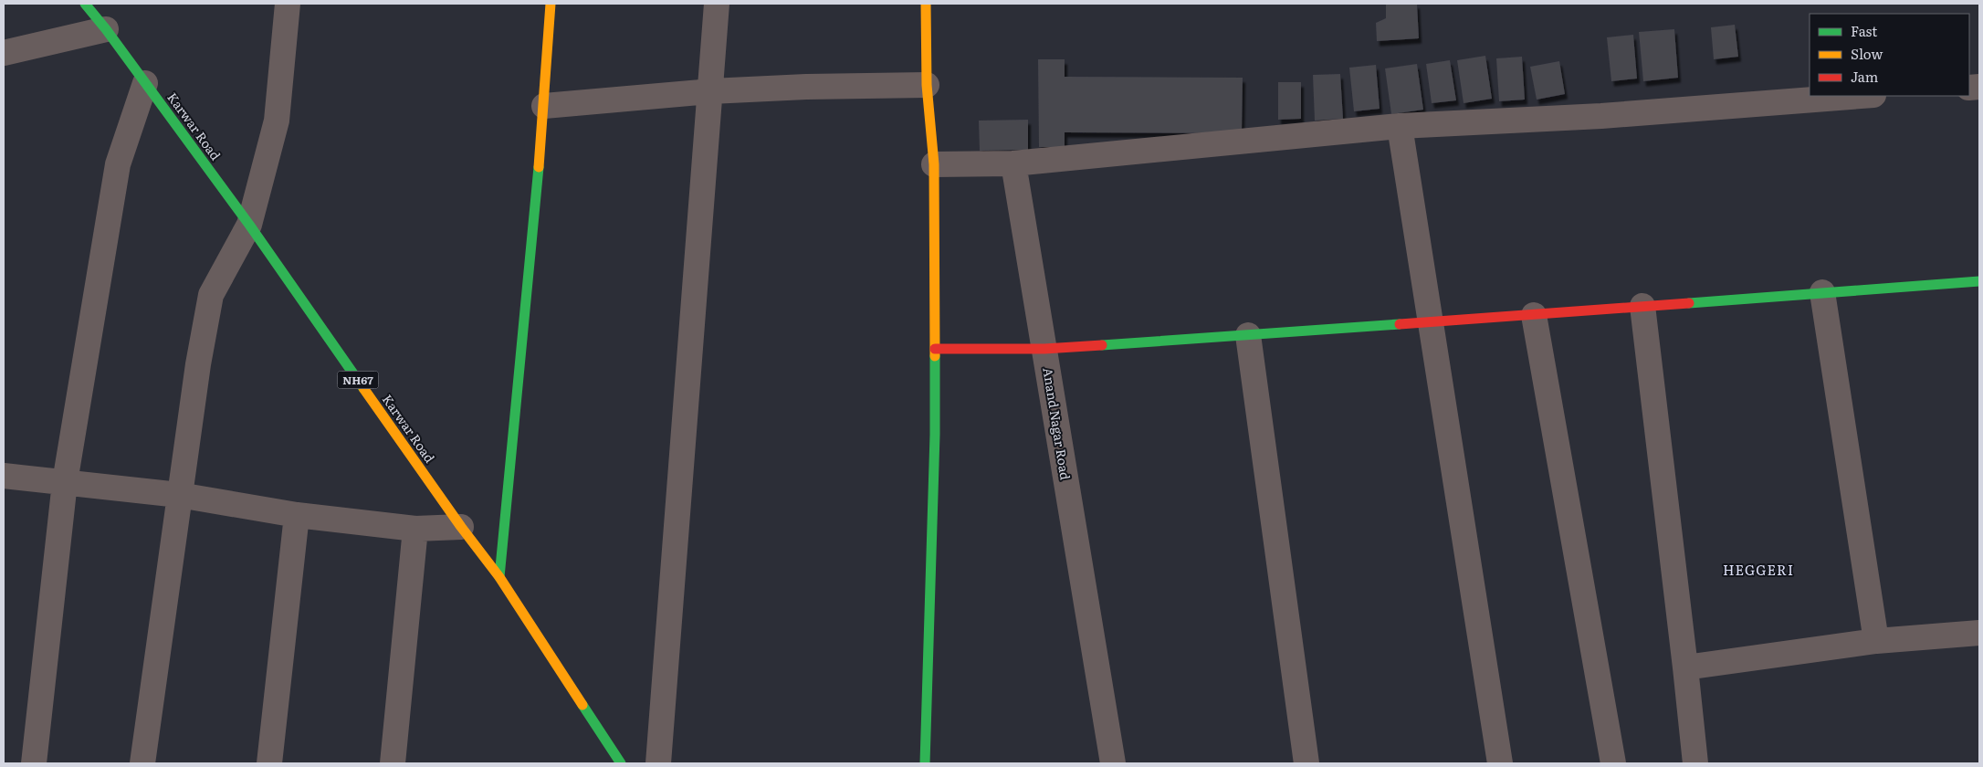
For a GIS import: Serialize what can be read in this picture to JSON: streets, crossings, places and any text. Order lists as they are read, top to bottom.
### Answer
{
  "streets": {
    "main road": ["Karwar Road", "NH67"],
    "street": ["Anand Nagar Road"]
  },
  "districts": ["HEGGERI"],
  "legend": ["Fast", "Slow", "Jam"]
}
